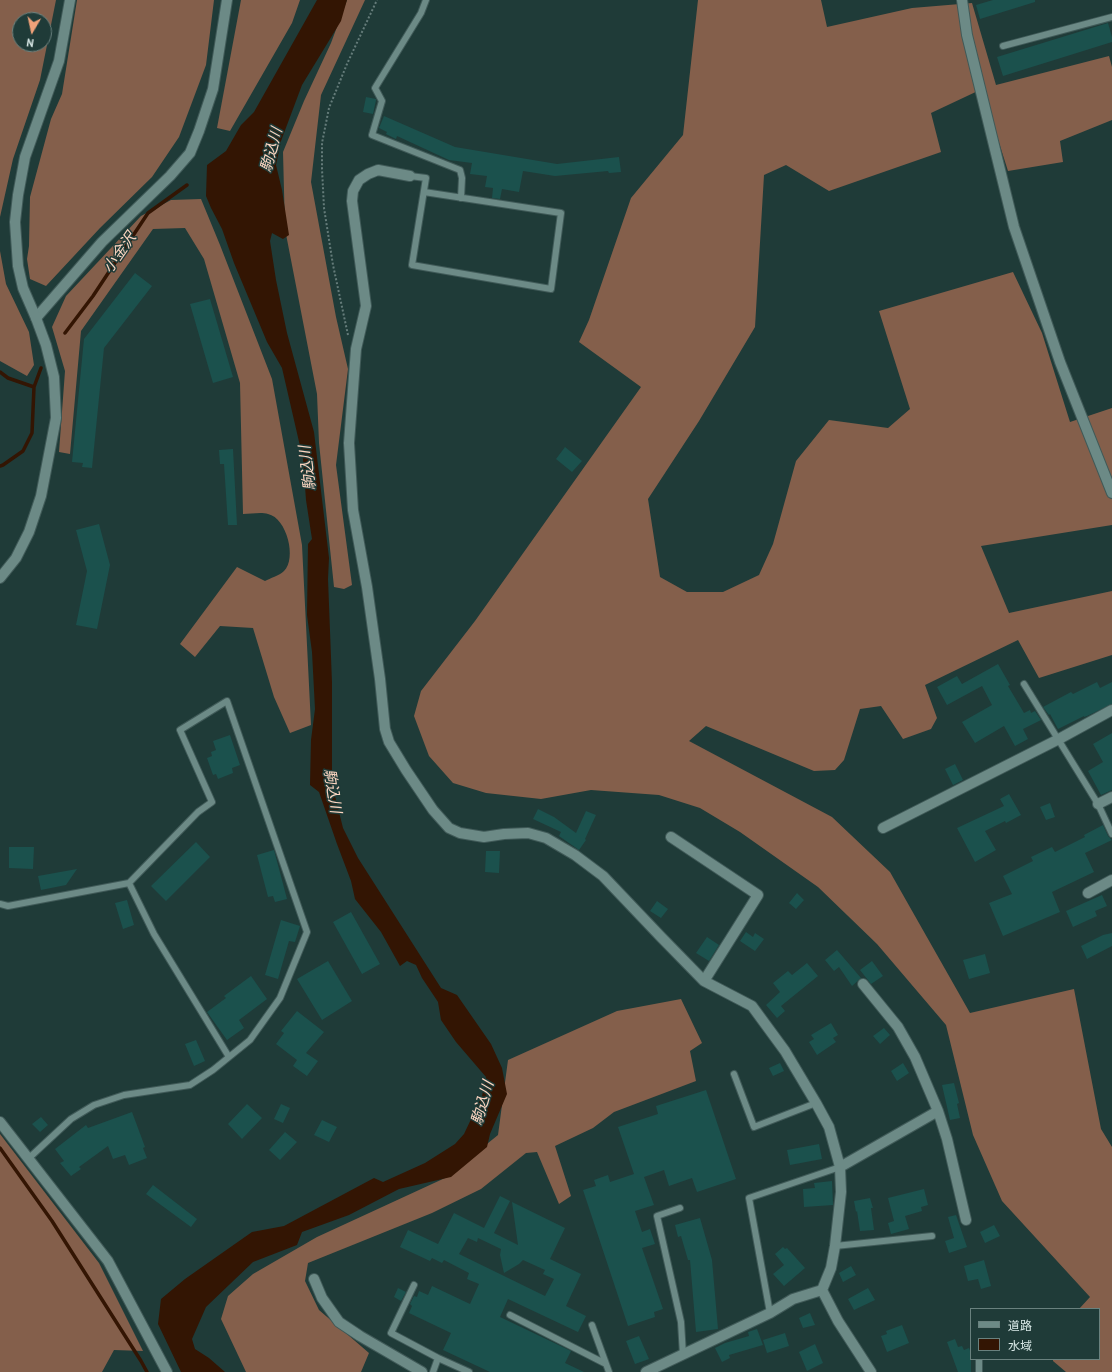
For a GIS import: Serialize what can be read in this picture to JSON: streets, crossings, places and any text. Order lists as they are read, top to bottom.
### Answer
{
  "water": ["駒込川", "小金沢"],
  "legend": ["道路", "水域"],
  "north": "bottom"
}
